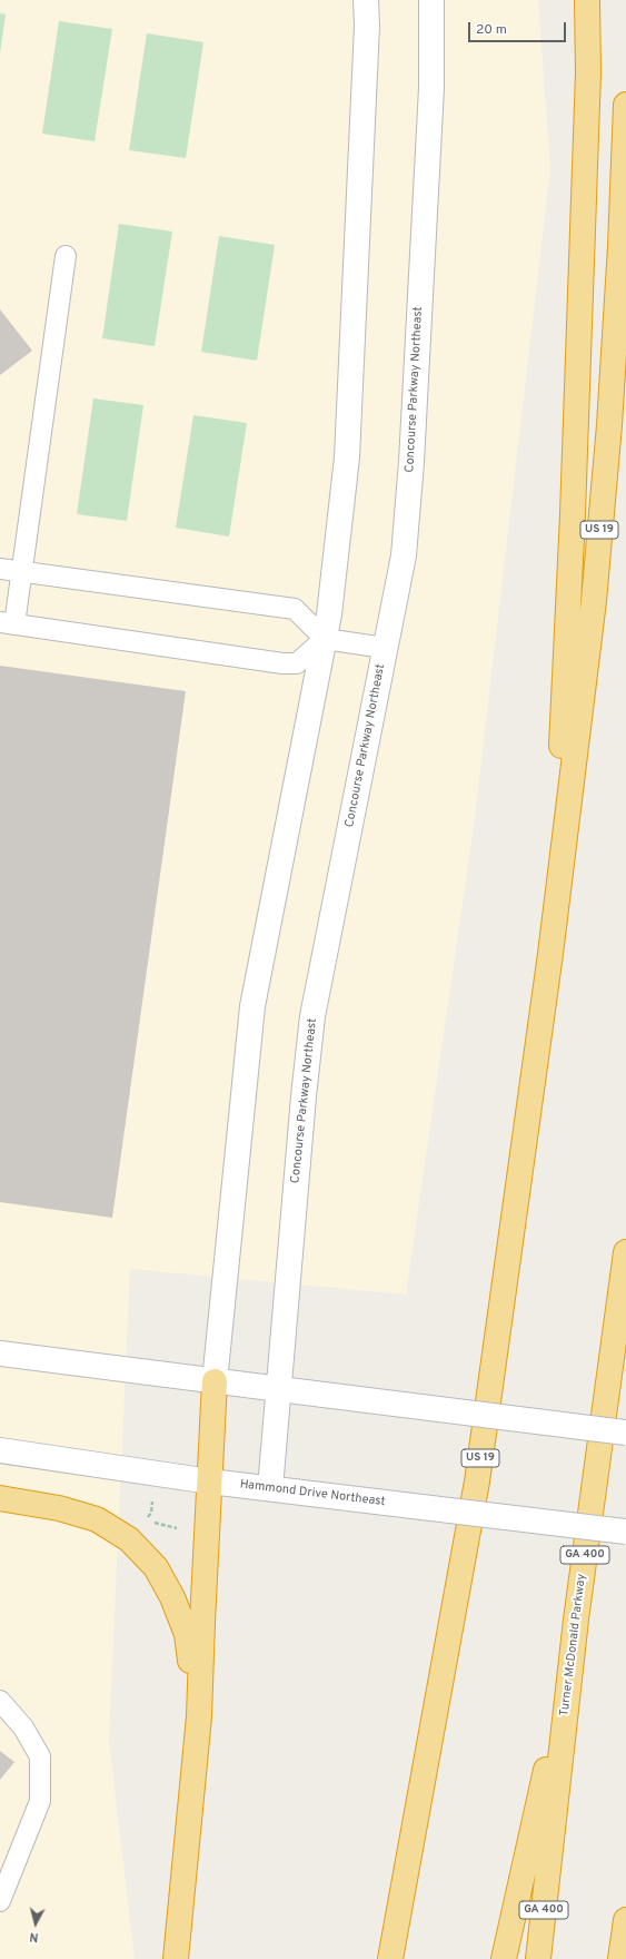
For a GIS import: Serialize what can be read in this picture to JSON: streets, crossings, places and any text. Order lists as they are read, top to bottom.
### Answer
{
  "streets": {
    "highway": ["US 19", "GA 400", "Turner McDonald Parkway"],
    "street": ["Concourse Parkway Northeast", "Hammond Drive Northeast"]
  },
  "crossings": [
    ["Concourse Parkway Northeast", "Hammond Drive Northeast"]
  ],
  "scale_bar": "20 m",
  "north": "bottom"
}
